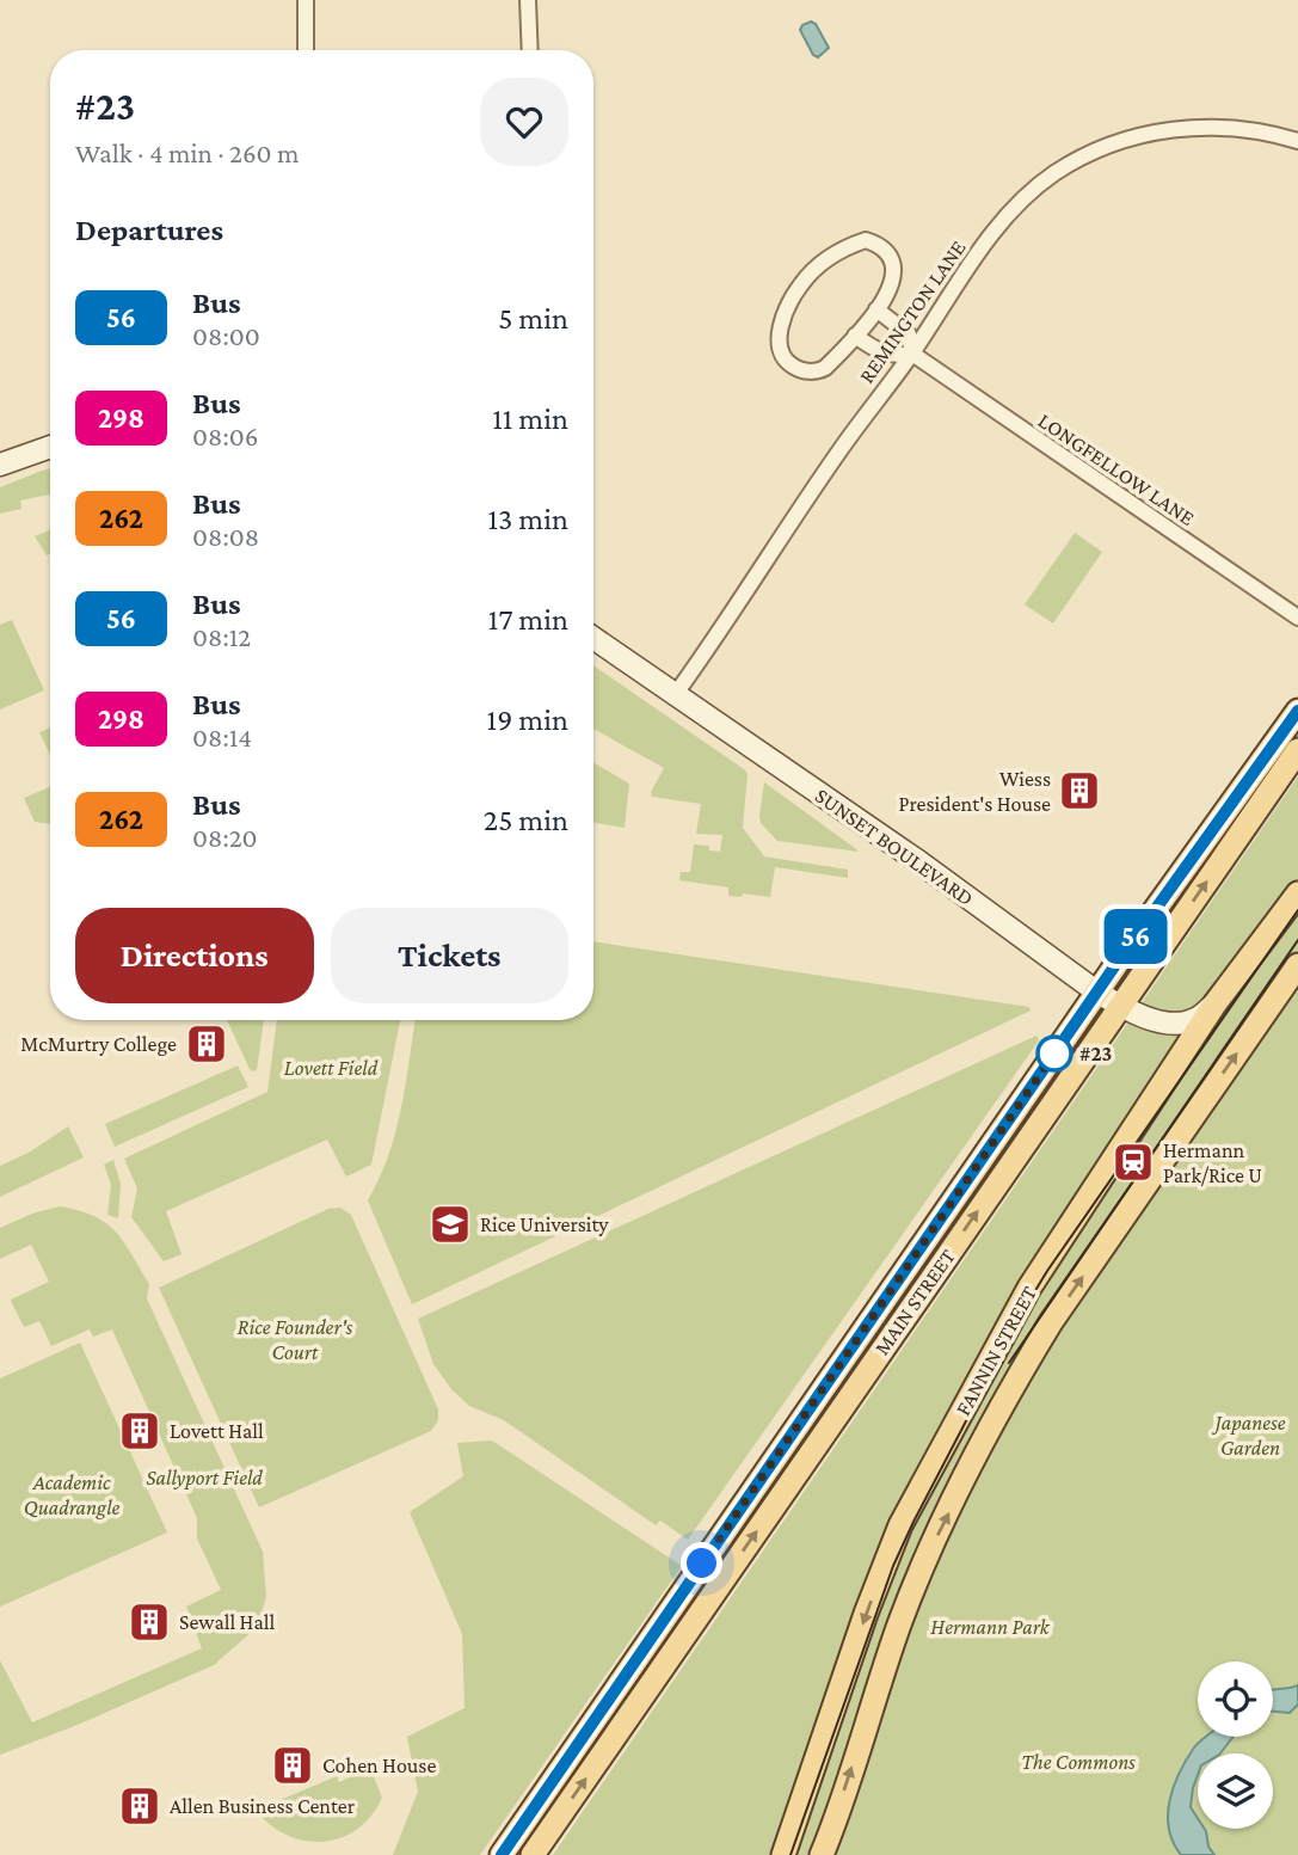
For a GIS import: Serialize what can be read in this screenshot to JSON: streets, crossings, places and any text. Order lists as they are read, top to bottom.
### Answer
{
  "streets": {
    "main road": ["SUNSET BOULEVARD", "MAIN STREET", "FANNIN STREET"],
    "street": ["REMINGTON LANE", "LONGFELLOW LANE"]
  },
  "crossings": [
    ["REMINGTON LANE", "LONGFELLOW LANE"],
    ["REMINGTON LANE", "SUNSET BOULEVARD"],
    ["SUNSET BOULEVARD", "MAIN STREET"],
    ["SUNSET BOULEVARD", "FANNIN STREET"]
  ],
  "parks": [
    "Lovett Field",
    "Rice Founder's Court",
    "Japanese Garden",
    "Sallyport Field",
    "Academic Quadrangle",
    "Hermann Park",
    "The Commons"
  ],
  "places": {
    "building": [
      "Wiess President's House",
      "McMurtry College",
      "Lovett Hall",
      "Sewall Hall",
      "Cohen House",
      "Allen Business Center"
    ],
    "other": ["#23"],
    "station": ["Hermann Park/Rice U"],
    "school or university": ["Rice University"]
  },
  "lines": ["bus line 56"],
  "page": {
    "on_map": "56",
    "heading": [
      ["#23", "Walk · 4 min · 260 m"],
      "Departures"
    ],
    "list": [
      {
        "mark": "56",
        "name": "Bus",
        "note": "08:00",
        "value": "5 min"
      },
      {
        "mark": "298",
        "name": "Bus",
        "note": "08:06",
        "value": "11 min"
      },
      {
        "mark": "262",
        "name": "Bus",
        "note": "08:08",
        "value": "13 min"
      },
      {
        "mark": "56",
        "name": "Bus",
        "note": "08:12",
        "value": "17 min"
      },
      {
        "mark": "298",
        "name": "Bus",
        "note": "08:14",
        "value": "19 min"
      },
      {
        "mark": "262",
        "name": "Bus",
        "note": "08:20",
        "value": "25 min"
      }
    ],
    "buttons": ["Directions", "Tickets"]
  }
}
